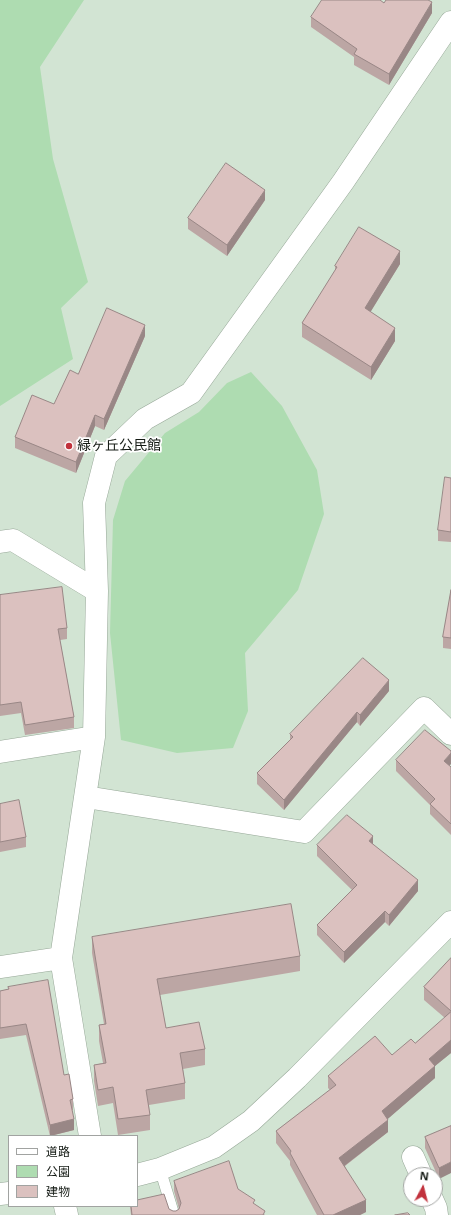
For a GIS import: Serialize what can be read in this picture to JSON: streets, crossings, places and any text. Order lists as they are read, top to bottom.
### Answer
{
  "places": ["緑ヶ丘公民館"],
  "legend": ["道路", "公園", "建物"],
  "north": "top"
}
